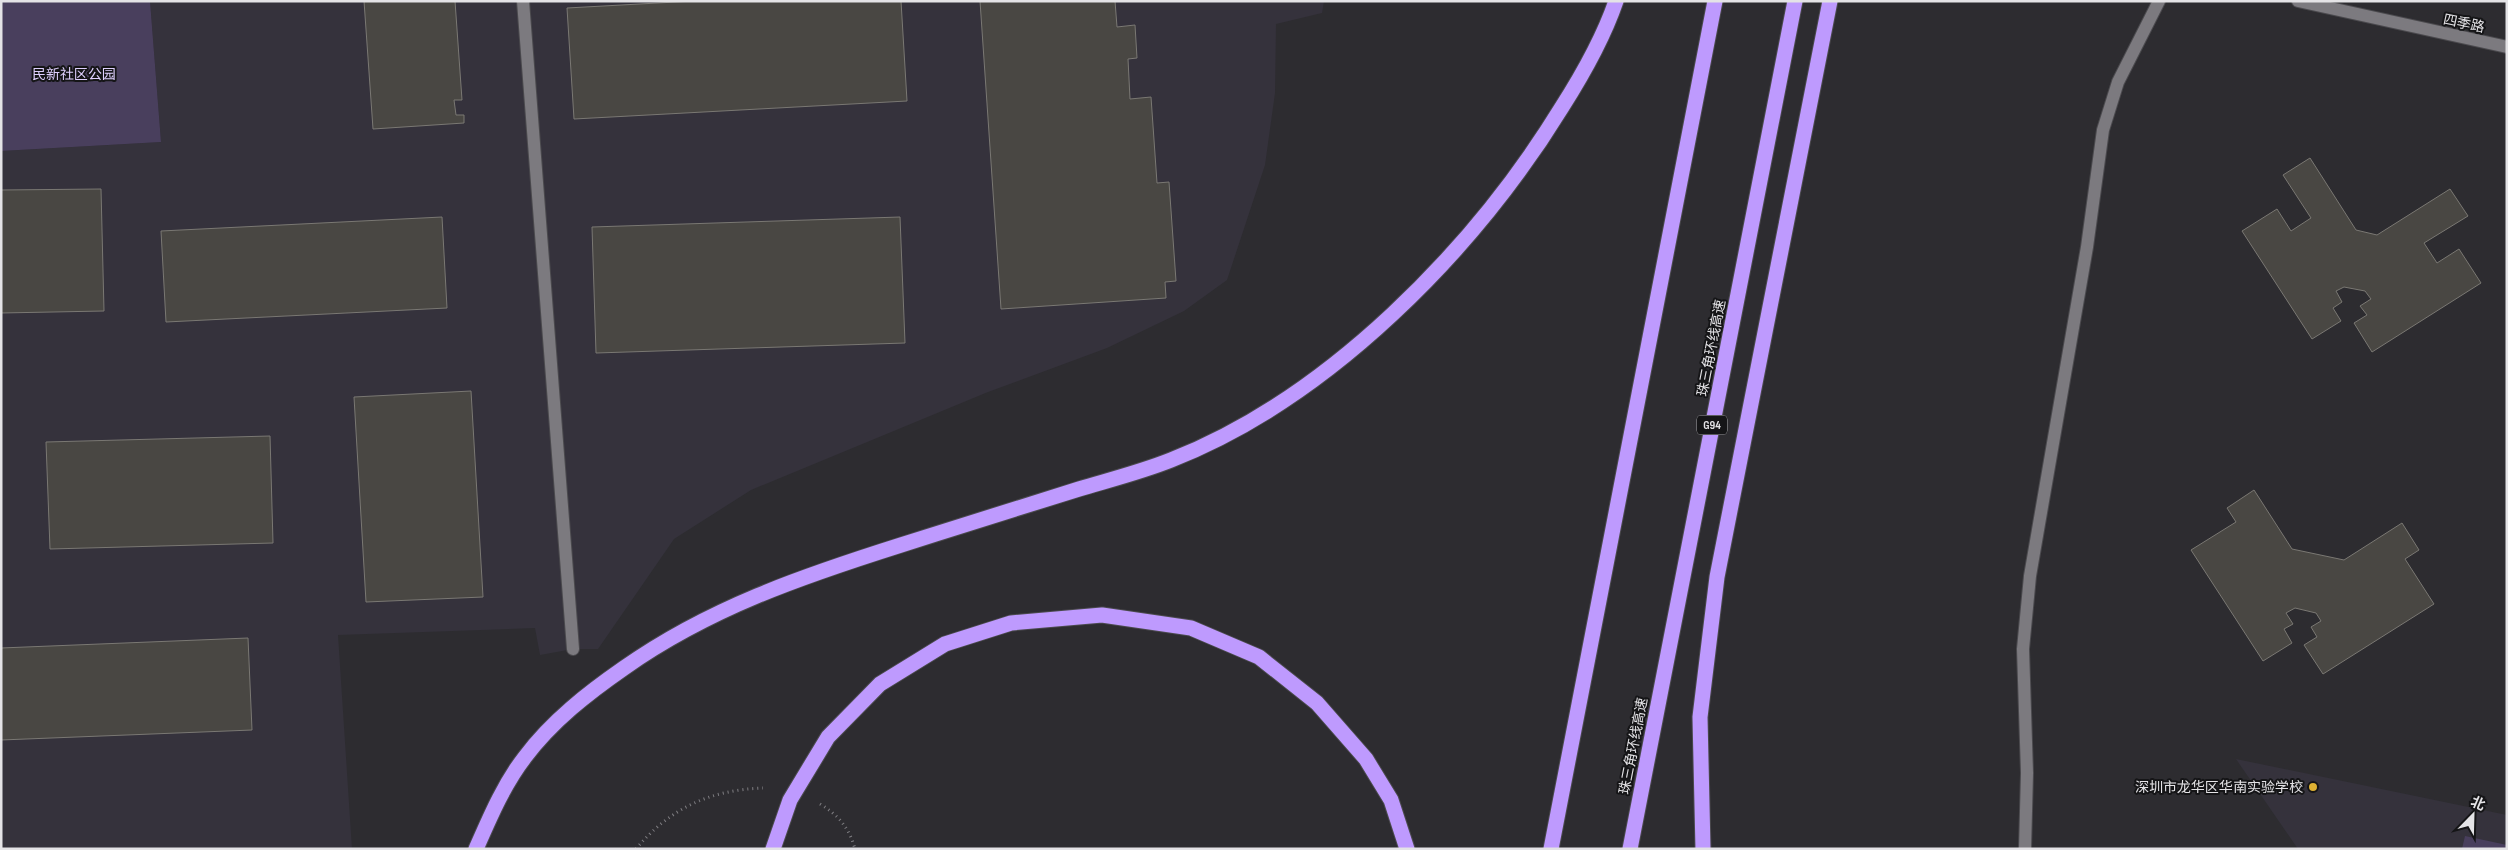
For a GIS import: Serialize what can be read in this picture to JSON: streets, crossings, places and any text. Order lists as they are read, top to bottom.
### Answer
{
  "streets": {
    "highway": ["珠三角环线高速", "G94"],
    "street": ["四季路"]
  },
  "parks": ["民新社区公园"],
  "places": ["深圳市龙华区华南实验学校"],
  "north": "top right"
}
